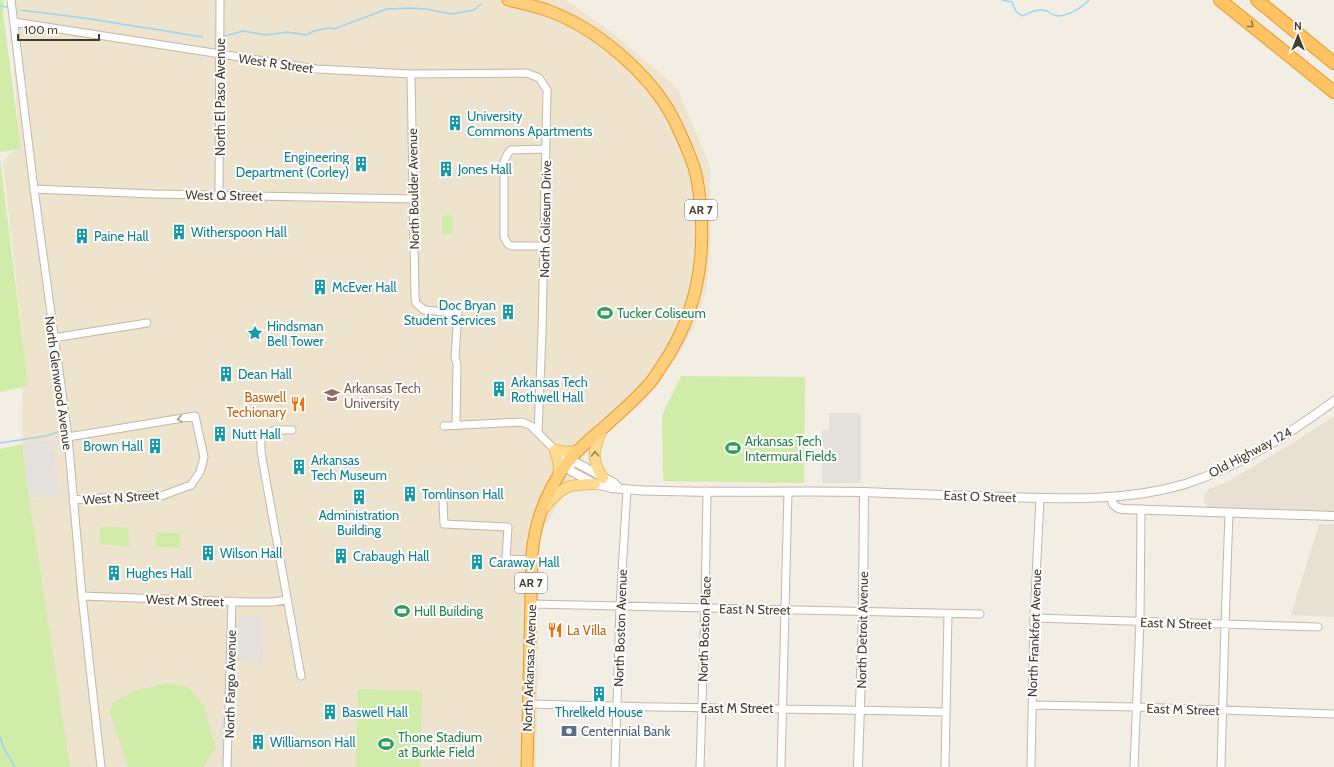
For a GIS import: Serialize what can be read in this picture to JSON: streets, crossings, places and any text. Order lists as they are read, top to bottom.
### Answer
{
  "streets": {
    "highway": ["AR 7", "North Arkansas Avenue"],
    "street": [
      "West R Street",
      "North El Paso Avenue",
      "North Boulder Avenue",
      "West Q Street",
      "North Coliseum Drive",
      "North Glenwood Avenue",
      "Old Highway 124",
      "East O Street",
      "West N Street",
      "West M Street",
      "East N Street",
      "North Boston Avenue",
      "North Boston Place",
      "North Detroit Avenue",
      "North Frankfort Avenue",
      "North Fargo Avenue",
      "East M Street"
    ]
  },
  "crossings": [
    ["West R Street", "North El Paso Avenue"],
    ["West R Street", "North Boulder Avenue"],
    ["West R Street", "North Coliseum Drive"],
    ["West R Street", "North Glenwood Avenue"],
    ["North El Paso Avenue", "West Q Street"],
    ["North Boulder Avenue", "West Q Street"],
    ["West Q Street", "North Glenwood Avenue"],
    ["North Glenwood Avenue", "West N Street"],
    ["North Glenwood Avenue", "West M Street"],
    ["Old Highway 124", "East O Street"],
    ["East O Street", "North Boston Avenue"],
    ["East O Street", "North Boston Place"],
    ["East O Street", "North Detroit Avenue"],
    ["East O Street", "North Frankfort Avenue"],
    ["East O Street", "North Arkansas Avenue"],
    ["West M Street", "North Fargo Avenue"],
    ["East N Street", "North Boston Avenue"],
    ["East N Street", "North Boston Place"],
    ["East N Street", "North Detroit Avenue"],
    ["East N Street", "North Frankfort Avenue"],
    ["East N Street", "North Arkansas Avenue"],
    ["North Boston Avenue", "East M Street"],
    ["North Boston Place", "East M Street"],
    ["North Detroit Avenue", "East M Street"],
    ["North Frankfort Avenue", "East M Street"],
    ["North Arkansas Avenue", "East M Street"]
  ],
  "places": {
    "building": [
      "University Commons Apartments",
      "Engineering Department (Corley)",
      "Jones Hall",
      "Witherspoon Hall",
      "Paine Hall",
      "McEver Hall",
      "Doc Bryan Student Services",
      "Dean Hall",
      "Arkansas Tech Rothwell Hall",
      "Nutt Hall",
      "Brown Hall",
      "Arkansas Tech Museum",
      "Tomlinson Hall",
      "Administration Building",
      "Wilson Hall",
      "Crabaugh Hall",
      "Caraway Hall",
      "Hughes Hall",
      "Threlkeld House",
      "Baswell Hall",
      "Williamson Hall"
    ],
    "sports": [
      "Tucker Coliseum",
      "Arkansas Tech Intermural Fields",
      "Hull Building",
      "Thone Stadium at Burkle Field"
    ],
    "place": ["Hindsman Bell Tower"],
    "school or university": ["Arkansas Tech University"],
    "restaurant": ["Baswell Techionary", "La Villa"],
    "bank": ["Centennial Bank"]
  },
  "scale_bar": "100 m",
  "north": "top"
}
